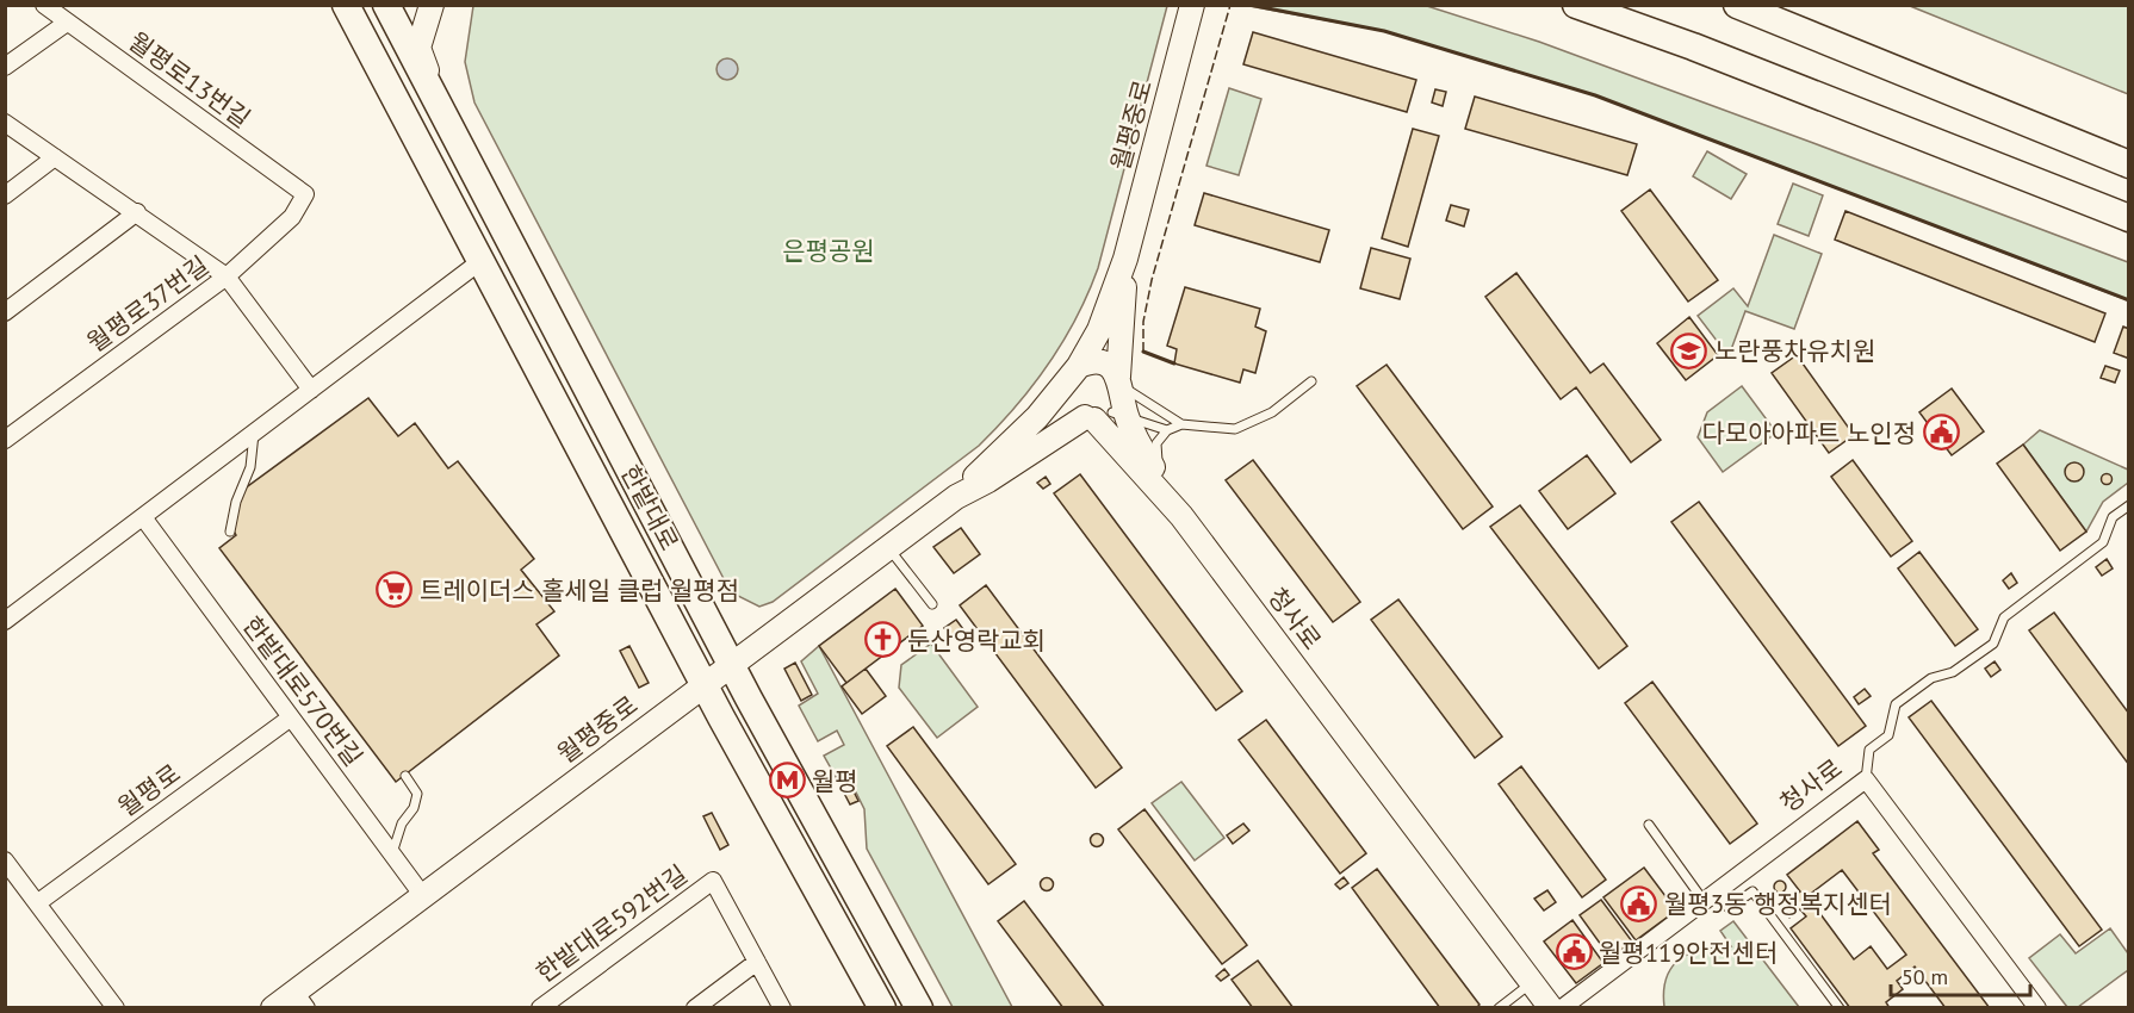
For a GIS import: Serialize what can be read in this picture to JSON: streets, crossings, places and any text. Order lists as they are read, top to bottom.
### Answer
{
  "streets": {
    "main road": ["한밭대로"],
    "street": [
      "월평로13번길",
      "월평중로",
      "월평로37번길",
      "청사로",
      "한밭대로570번길",
      "월평로",
      "한밭대로592번길"
    ]
  },
  "crossings": [
    ["월평로13번길", "월평로37번길"],
    ["월평중로", "한밭대로"],
    ["월평중로", "한밭대로570번길"],
    ["한밭대로570번길", "월평로"]
  ],
  "parks": ["은평공원"],
  "places": {
    "school or university": ["노란풍차유치원"],
    "public building": ["다모아아파트 노인정", "월평3동 행정복지센터", "월평119안전센터"],
    "supermarket": ["트레이더스 홀세일 클럽 월평점"],
    "church": ["둔산영락교회"],
    "metro station": ["월평"]
  },
  "scale_bar": "50 m"
}
